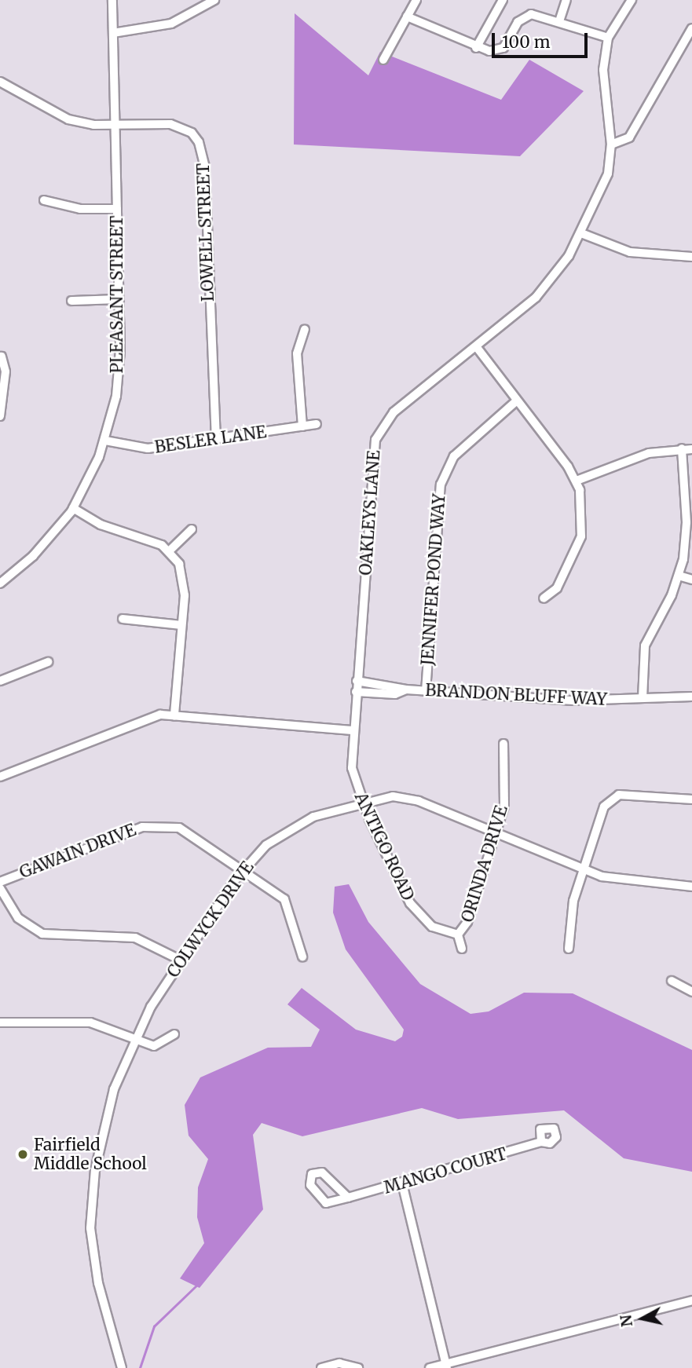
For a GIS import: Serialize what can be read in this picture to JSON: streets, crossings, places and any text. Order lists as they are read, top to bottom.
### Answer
{
  "streets": {
    "street": [
      "LOWELL STREET",
      "PLEASANT STREET",
      "BESLER LANE",
      "OAKLEYS LANE",
      "JENNIFER POND WAY",
      "BRANDON BLUFF WAY",
      "ANTIGO ROAD",
      "GAWAIN DRIVE",
      "ORINDA DRIVE",
      "COLWYCK DRIVE",
      "MANGO COURT"
    ]
  },
  "crossings": [
    ["LOWELL STREET", "PLEASANT STREET"],
    ["LOWELL STREET", "BESLER LANE"],
    ["PLEASANT STREET", "BESLER LANE"],
    ["OAKLEYS LANE", "BRANDON BLUFF WAY"],
    ["OAKLEYS LANE", "ANTIGO ROAD"],
    ["JENNIFER POND WAY", "BRANDON BLUFF WAY"],
    ["ANTIGO ROAD", "ORINDA DRIVE"],
    ["ANTIGO ROAD", "COLWYCK DRIVE"],
    ["GAWAIN DRIVE", "COLWYCK DRIVE"],
    ["ORINDA DRIVE", "COLWYCK DRIVE"]
  ],
  "places": ["Fairfield Middle School"],
  "scale_bar": "100 m",
  "north": "left"
}
